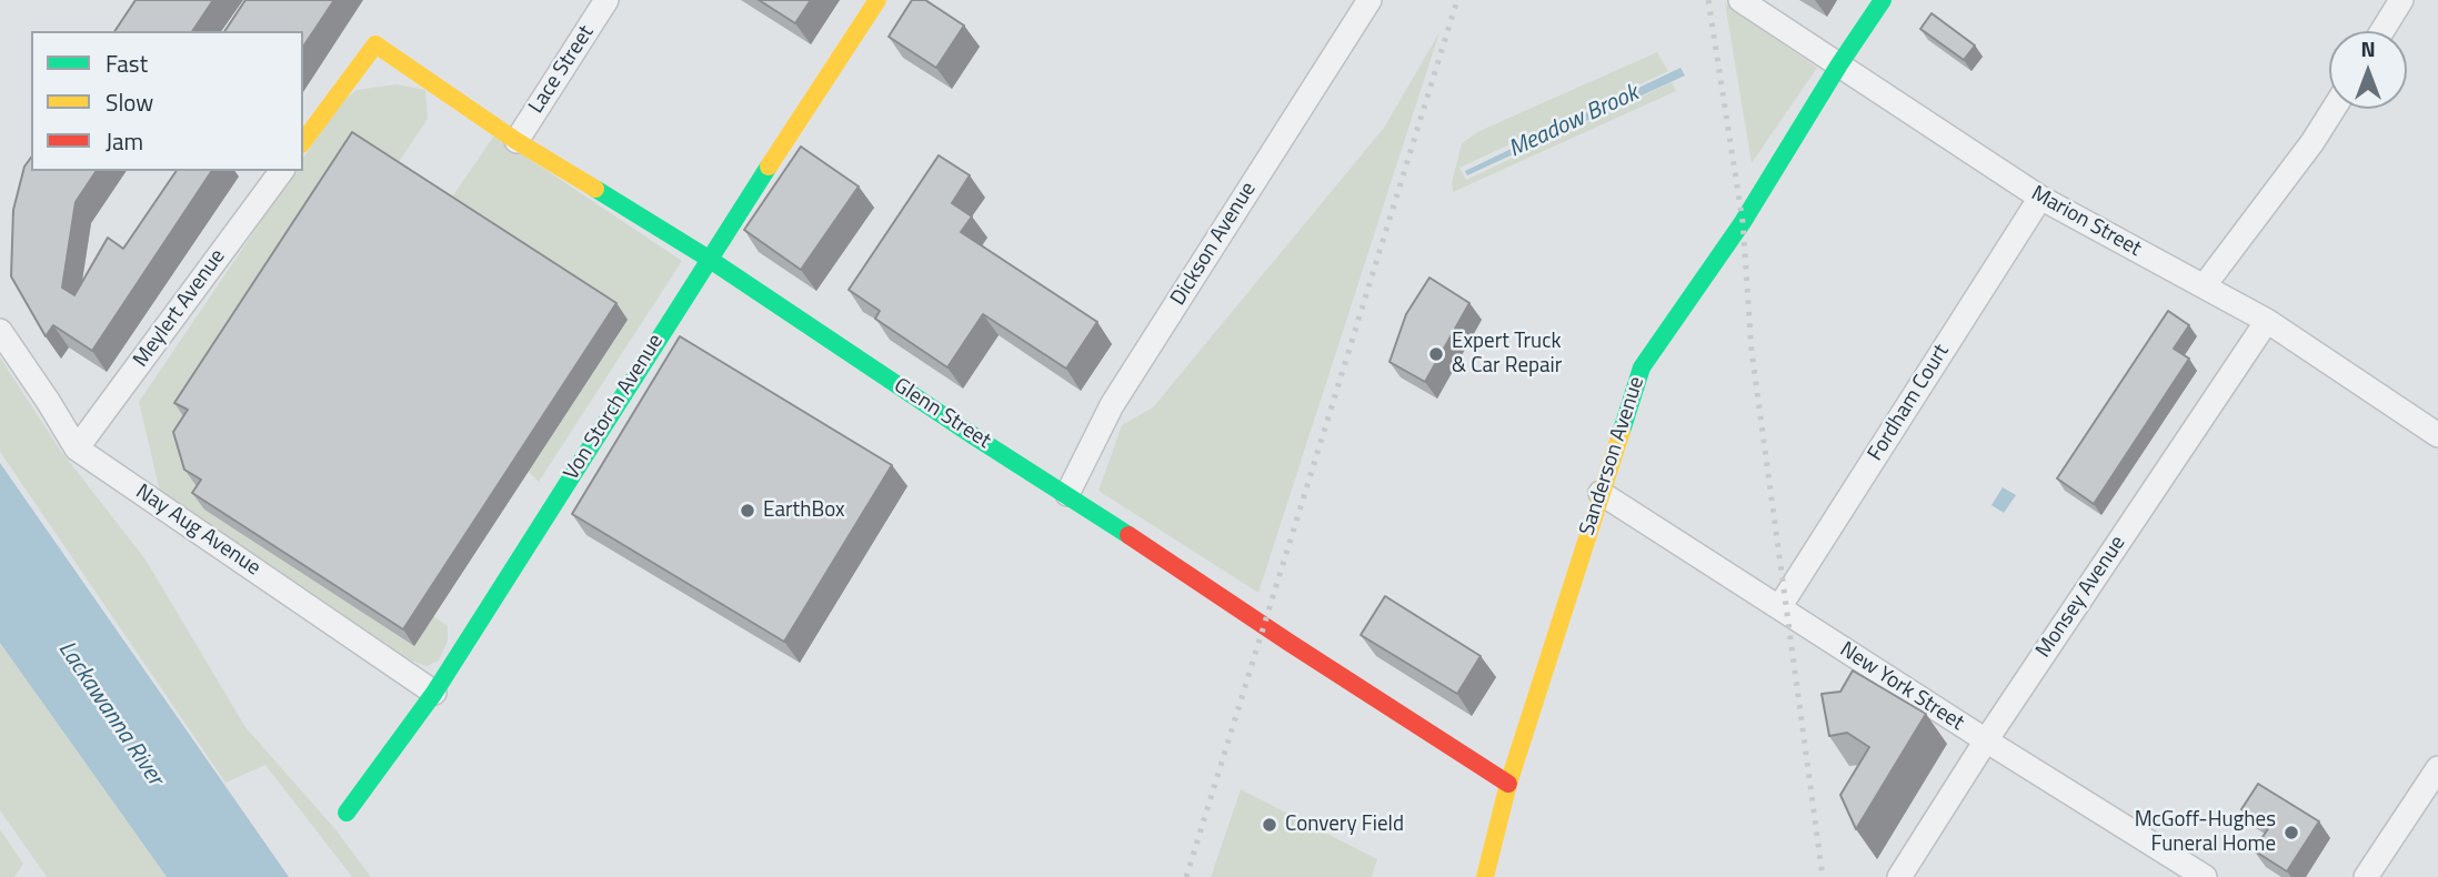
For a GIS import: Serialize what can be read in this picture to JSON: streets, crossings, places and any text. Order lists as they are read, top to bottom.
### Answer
{
  "streets": {
    "street": [
      "Lace Street",
      "Marion Street",
      "Dickson Avenue",
      "Meylert Avenue",
      "Fordham Court",
      "Von Storch Avenue",
      "Glenn Street",
      "Sanderson Avenue",
      "Nay Aug Avenue",
      "Monsey Avenue",
      "New York Street"
    ]
  },
  "crossings": [
    ["Lace Street", "Glenn Street"],
    ["Marion Street", "Fordham Court"],
    ["Marion Street", "Sanderson Avenue"],
    ["Marion Street", "Monsey Avenue"],
    ["Dickson Avenue", "Glenn Street"],
    ["Meylert Avenue", "Nay Aug Avenue"],
    ["Fordham Court", "New York Street"],
    ["Von Storch Avenue", "Glenn Street"],
    ["Von Storch Avenue", "Nay Aug Avenue"],
    ["Glenn Street", "Sanderson Avenue"],
    ["Sanderson Avenue", "New York Street"],
    ["Monsey Avenue", "New York Street"]
  ],
  "water": ["Meadow Brook", "Lackawanna River"],
  "places": [
    "Expert Truck & Car Repair",
    "EarthBox",
    "Convery Field",
    "McGoff-Hughes Funeral Home"
  ],
  "legend": ["Fast", "Slow", "Jam"],
  "north": "top"
}
